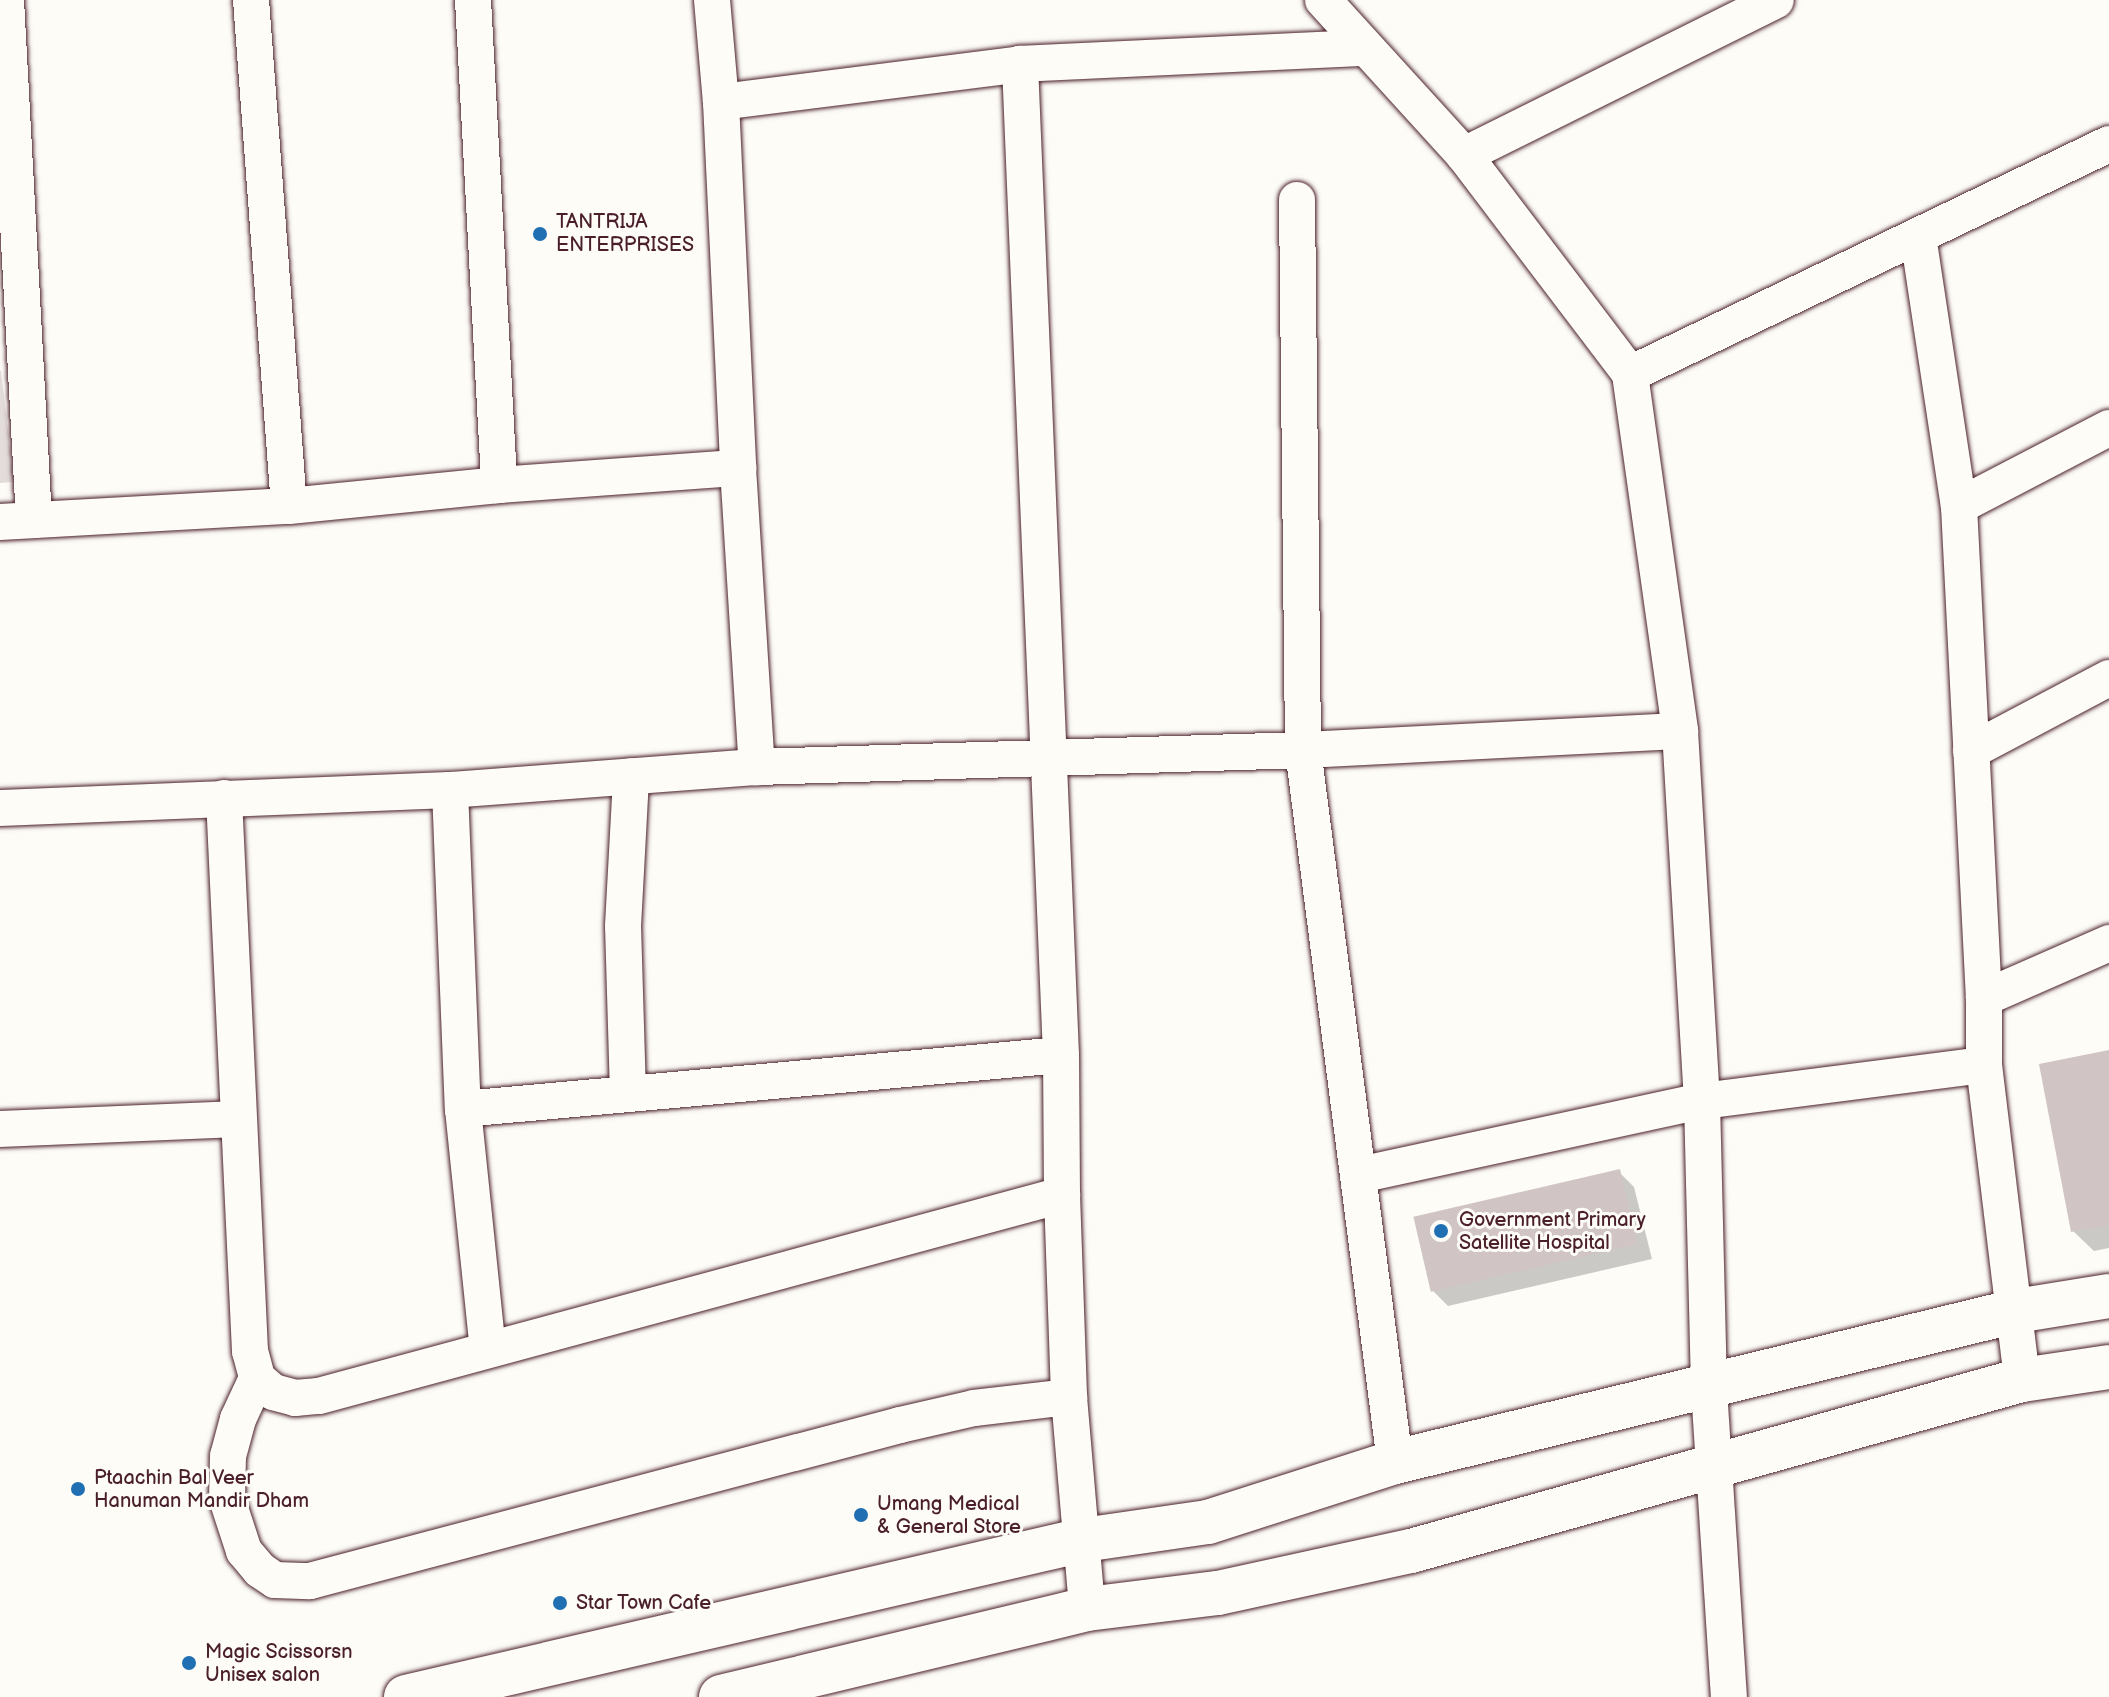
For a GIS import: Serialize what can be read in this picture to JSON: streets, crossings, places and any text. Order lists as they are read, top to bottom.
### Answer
{
  "places": [
    "TANTRIJA ENTERPRISES",
    "Government Primary Satellite Hospital",
    "Ptaachin Bal Veer Hanuman Mandir Dham",
    "Umang Medical & General Store",
    "Star Town Cafe",
    "Magic Scissorsn Unisex salon"
  ]
}
